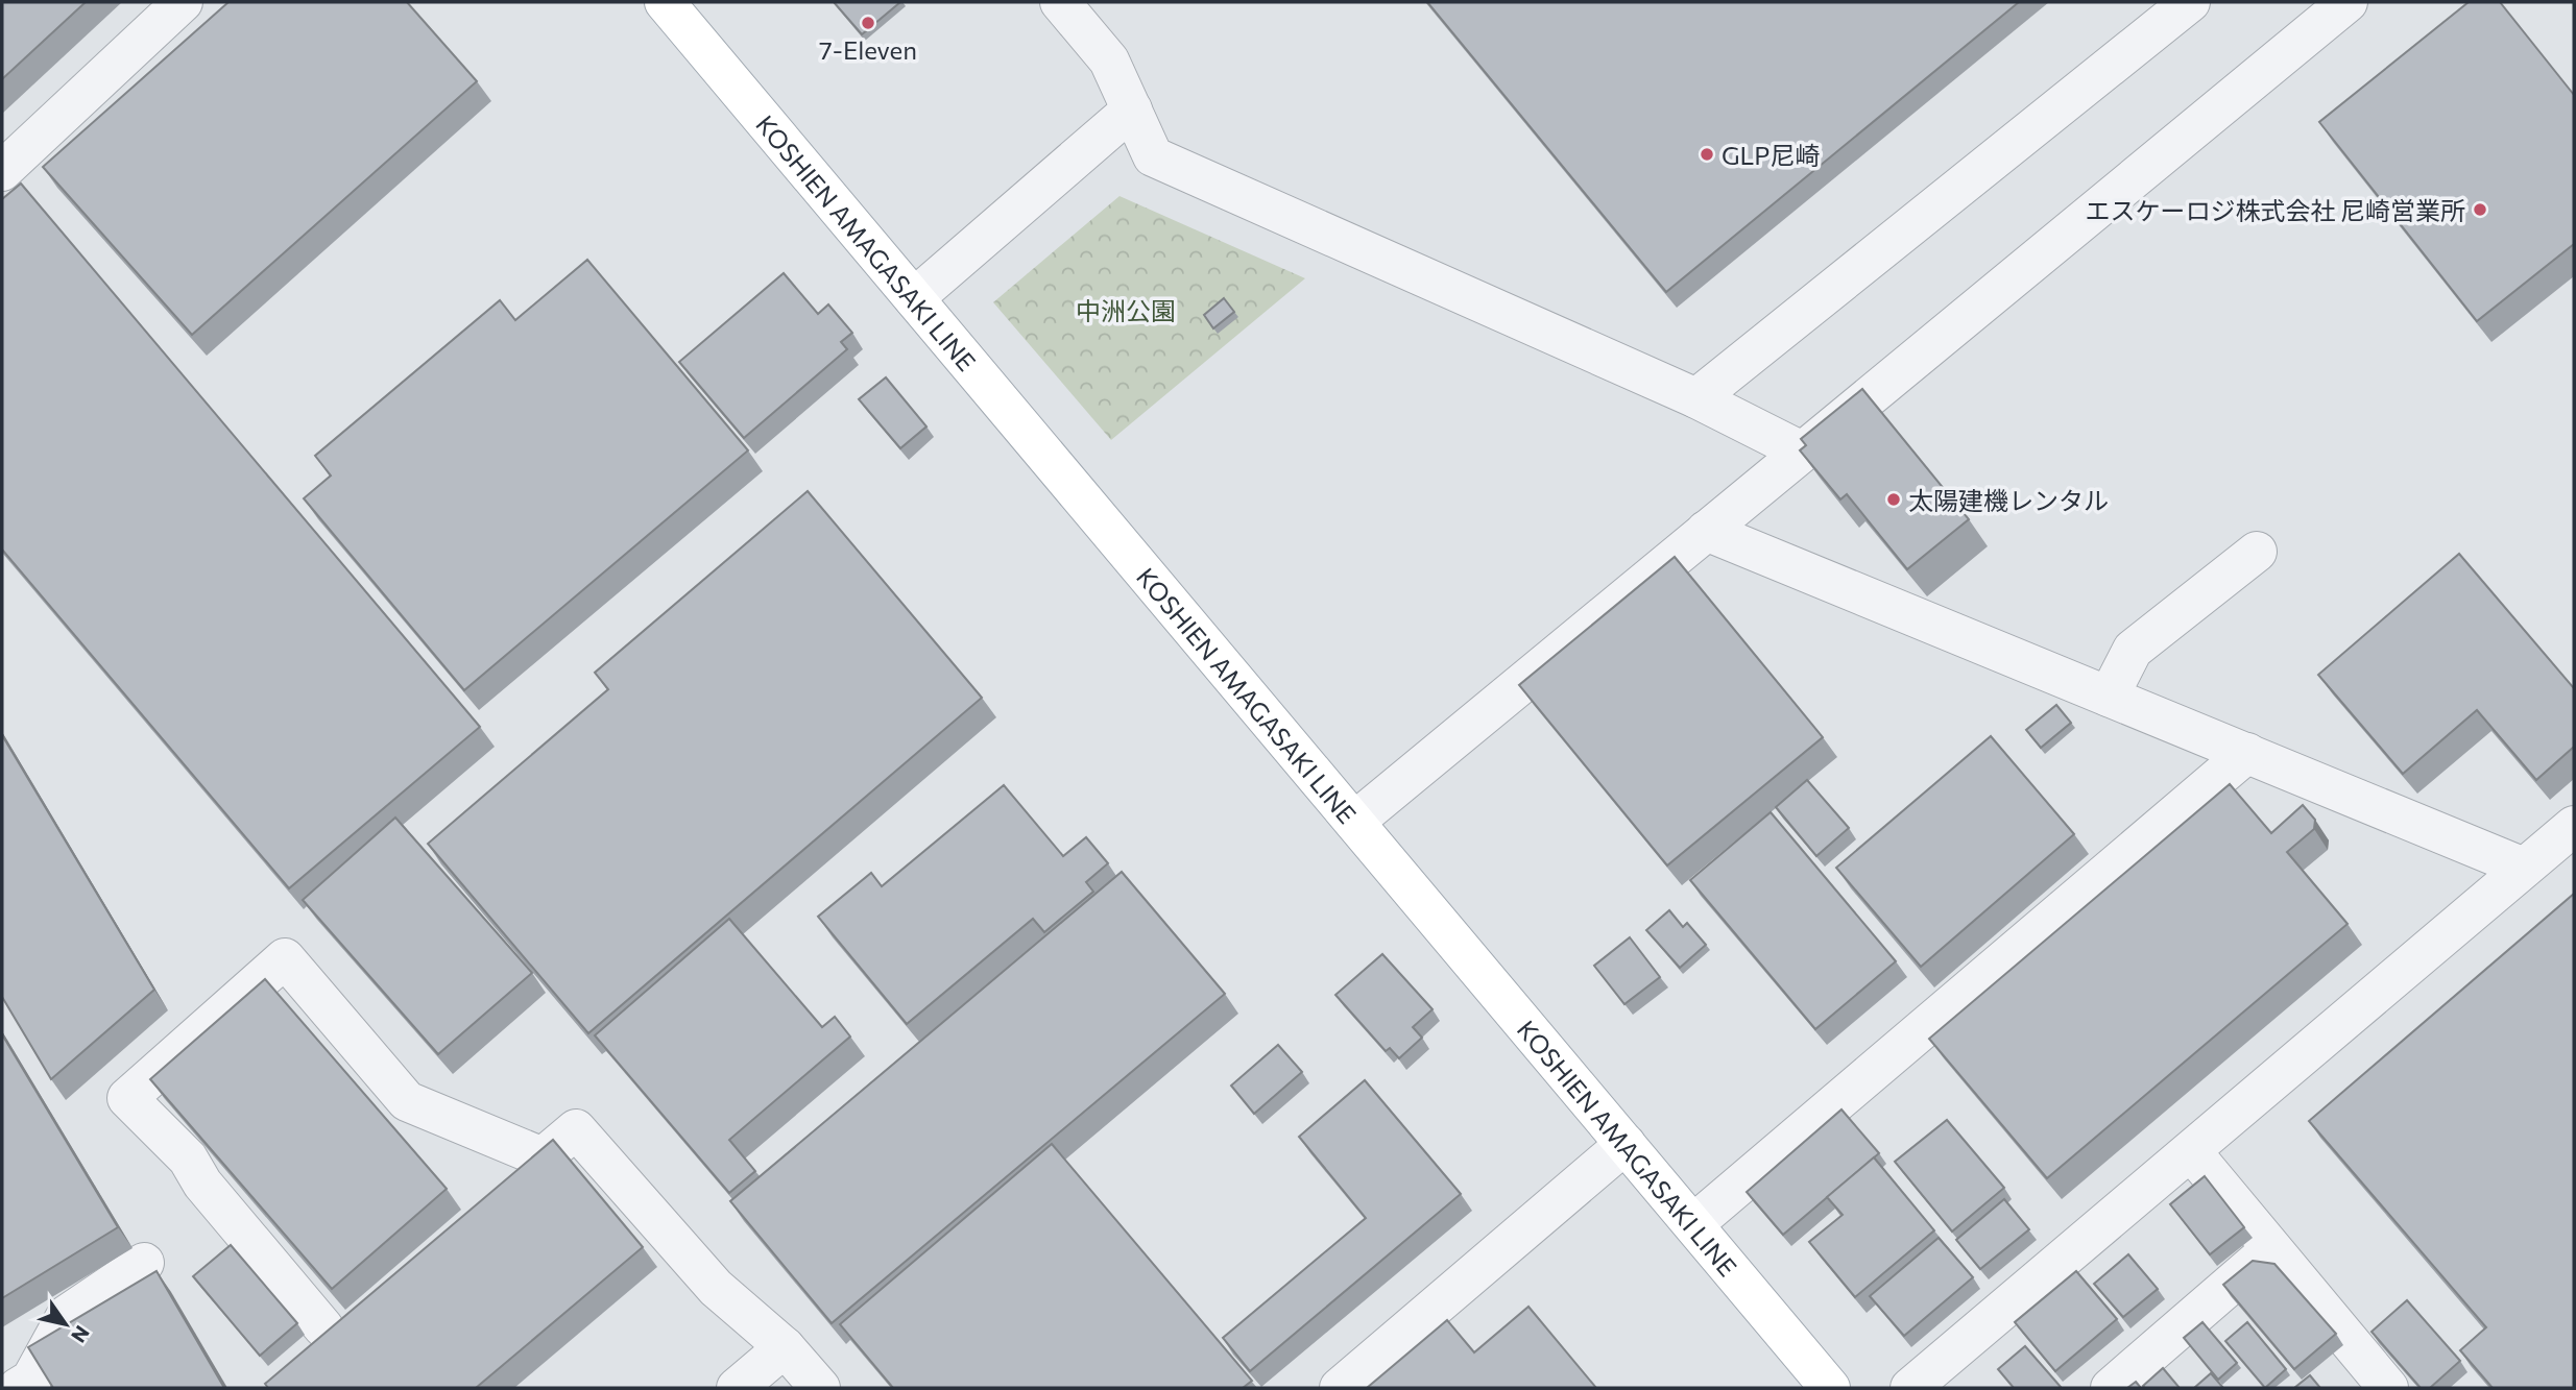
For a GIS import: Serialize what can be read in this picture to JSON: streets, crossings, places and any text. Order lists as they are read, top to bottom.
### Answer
{
  "streets": {
    "main road": ["KOSHIEN AMAGASAKI LINE"]
  },
  "parks": ["中洲公園"],
  "places": [
    "7-Eleven",
    "GLP尼崎",
    "エスケーロジ株式会社 尼崎営業所",
    "太陽建機レンタル"
  ],
  "north": "bottom right"
}
